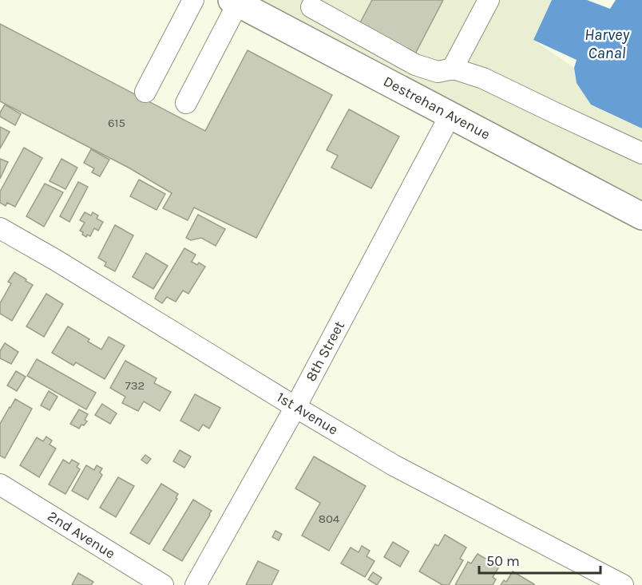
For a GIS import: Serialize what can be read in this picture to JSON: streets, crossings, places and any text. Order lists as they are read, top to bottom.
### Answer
{
  "streets": {
    "main road": ["Destrehan Avenue"],
    "street": ["8th Street", "1st Avenue", "2nd Avenue"]
  },
  "crossings": [
    ["Destrehan Avenue", "8th Street"],
    ["8th Street", "1st Avenue"]
  ],
  "water": ["Harvey Canal"],
  "house_numbers": ["615", "732", "804"],
  "scale_bar": "50 m"
}
